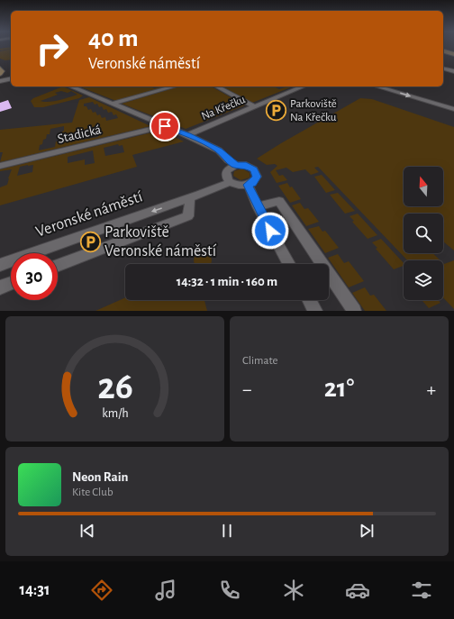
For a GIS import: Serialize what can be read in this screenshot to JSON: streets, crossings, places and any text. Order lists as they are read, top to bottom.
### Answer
{
  "streets": {
    "street": ["Na Křečku", "Stadická", "Veronské náměstí"]
  },
  "places": {
    "parking": ["Parkoviště Na Křečku", "Parkoviště Veronské náměstí"]
  },
  "north": "top",
  "page": {
    "turn": ["40 m", "Veronské náměstí"],
    "limit": "30",
    "trip": "14:32 · 1 min · 160 m",
    "tile": "Climate",
    "heat": ["−", "21°", "+"],
    "song": ["Neon Rain", "Kite Club"],
    "tabs": "14:31",
    "gauge": ["26", "km/h"]
  }
}
